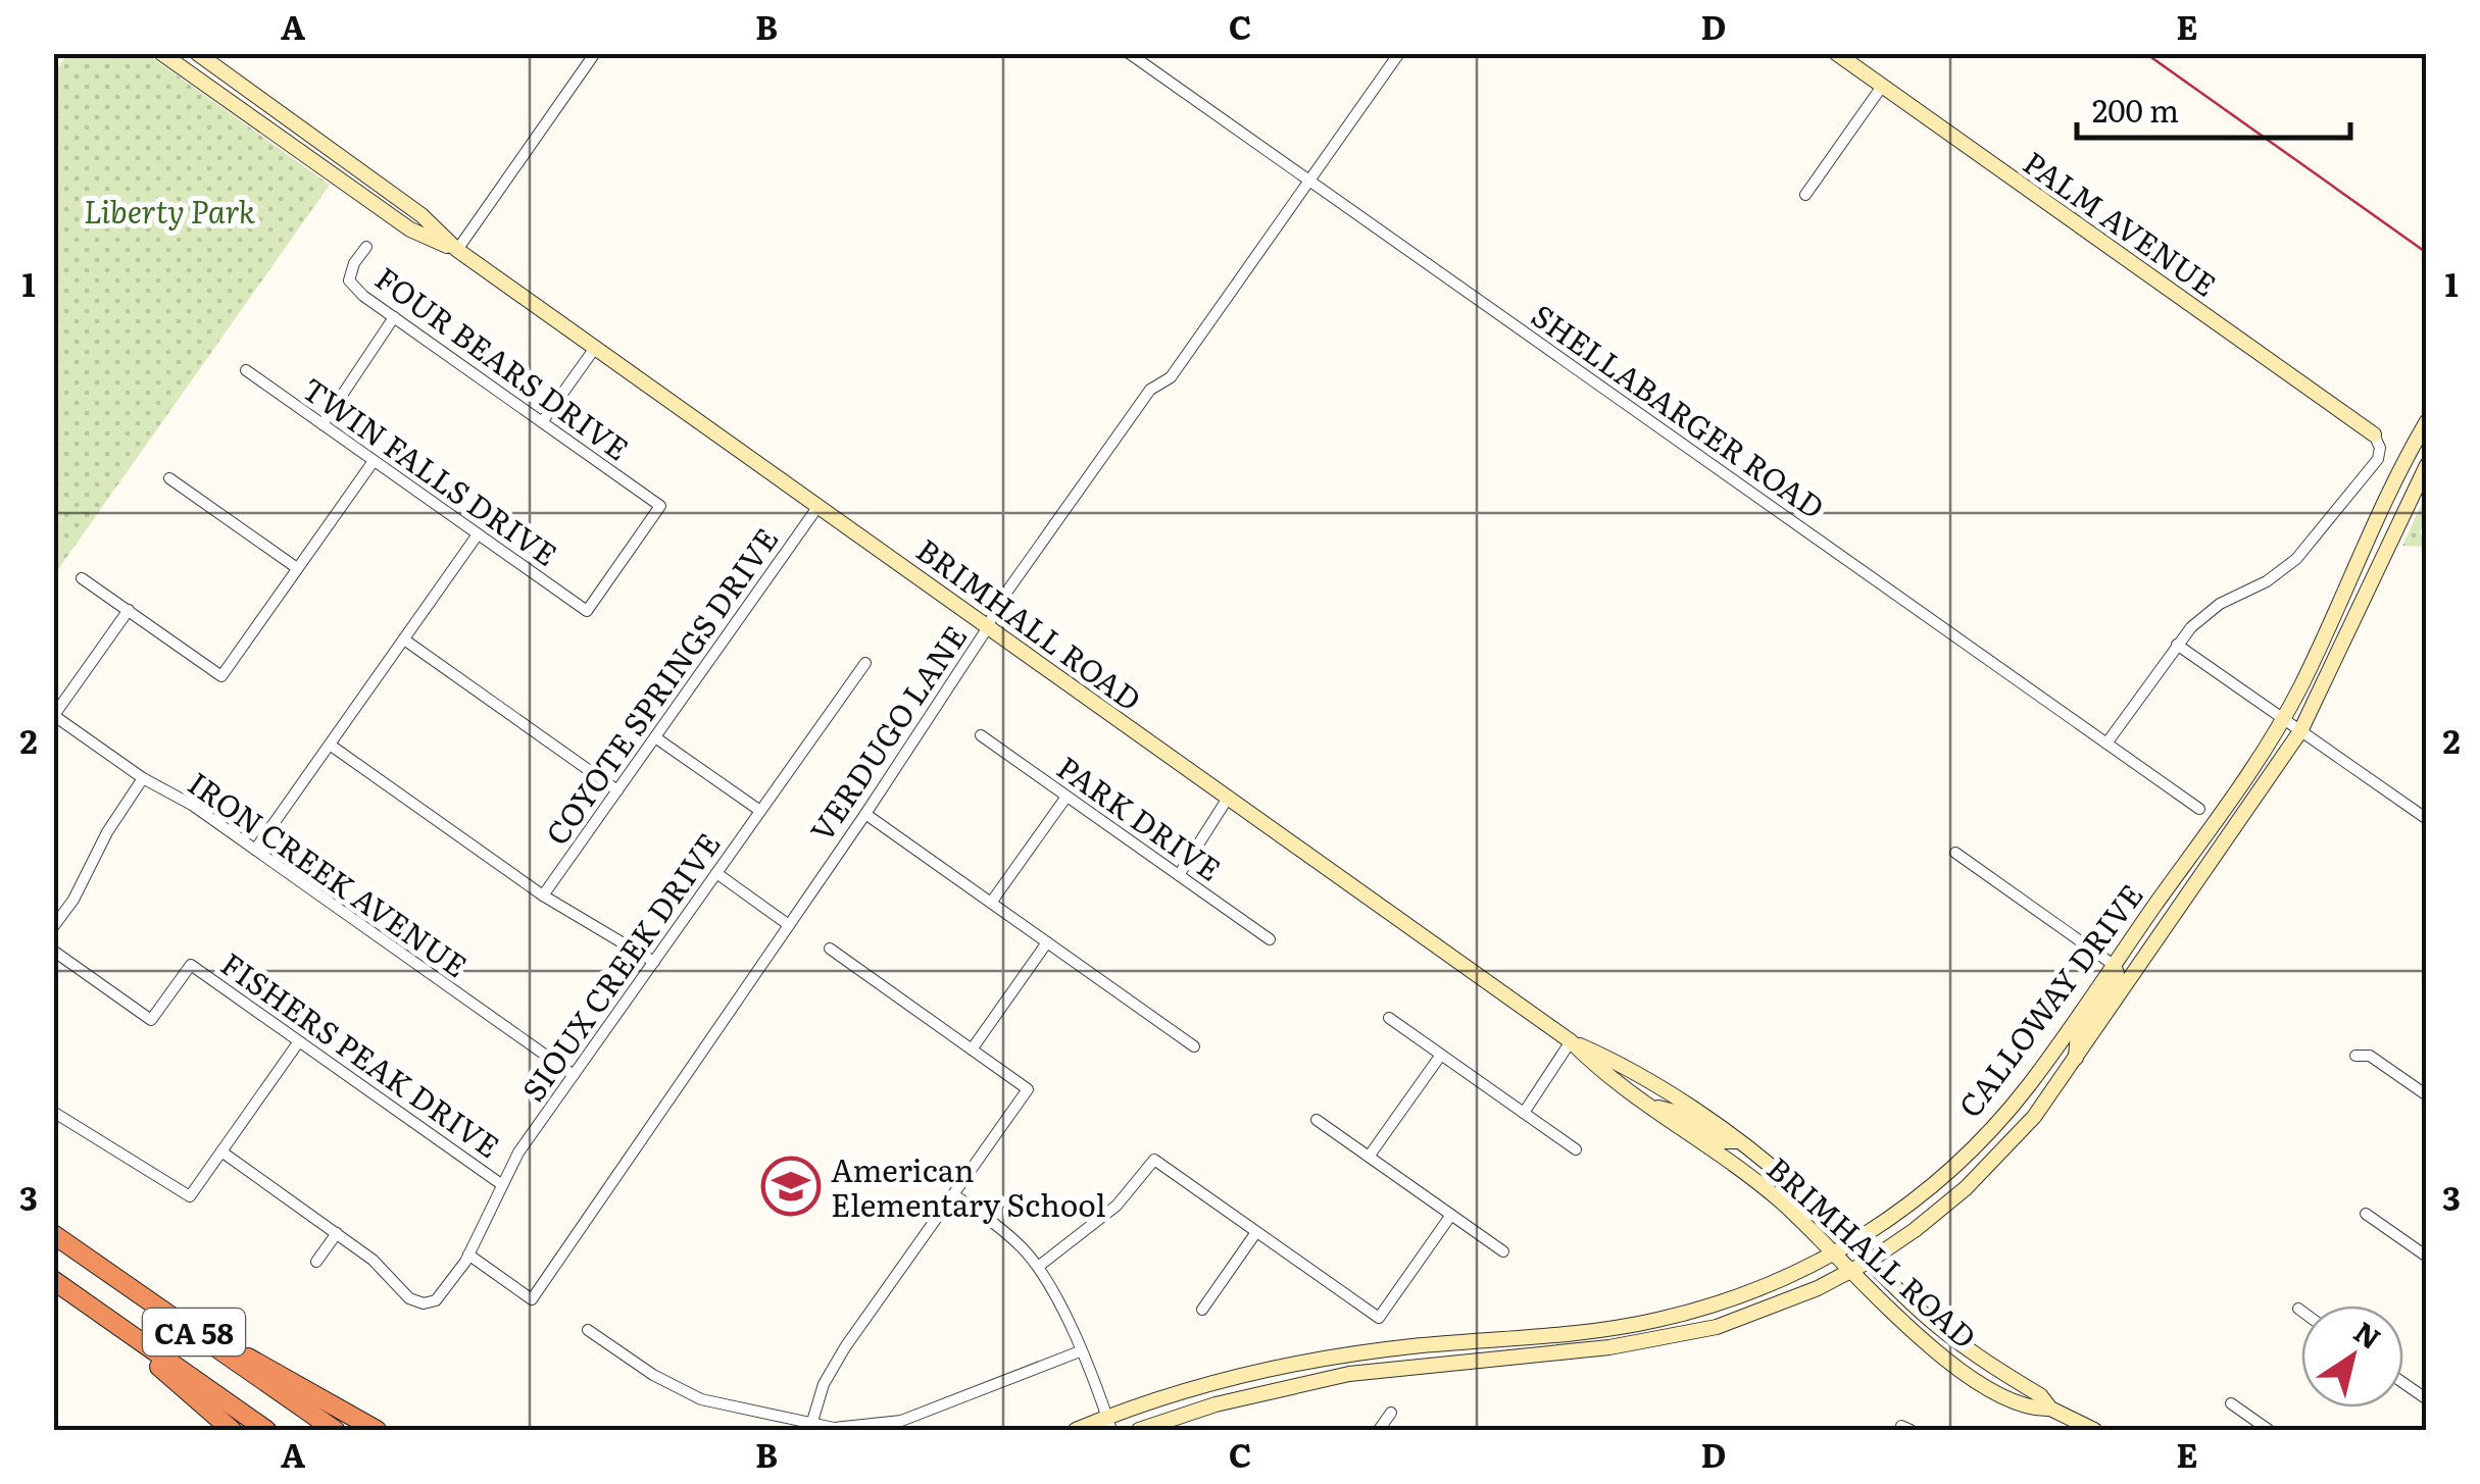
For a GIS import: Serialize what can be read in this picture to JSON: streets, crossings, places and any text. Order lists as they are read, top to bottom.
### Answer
{
  "streets": {
    "highway": ["CA 58"],
    "street": [
      "PALM AVENUE",
      "FOUR BEARS DRIVE",
      "SHELLABARGER ROAD",
      "TWIN FALLS DRIVE",
      "BRIMHALL ROAD",
      "COYOTE SPRINGS DRIVE",
      "VERDUGO LANE",
      "PARK DRIVE",
      "IRON CREEK AVENUE",
      "SIOUX CREEK DRIVE",
      "CALLOWAY DRIVE",
      "FISHERS PEAK DRIVE"
    ]
  },
  "crossings": [
    ["FOUR BEARS DRIVE", "TWIN FALLS DRIVE"],
    ["SHELLABARGER ROAD", "VERDUGO LANE"],
    ["BRIMHALL ROAD", "COYOTE SPRINGS DRIVE"],
    ["BRIMHALL ROAD", "VERDUGO LANE"],
    ["BRIMHALL ROAD", "CALLOWAY DRIVE"],
    ["VERDUGO LANE", "SIOUX CREEK DRIVE"],
    ["IRON CREEK AVENUE", "SIOUX CREEK DRIVE"],
    ["SIOUX CREEK DRIVE", "FISHERS PEAK DRIVE"]
  ],
  "parks": ["Liberty Park"],
  "places": {
    "school or university": ["American Elementary School"]
  },
  "scale_bar": "200 m",
  "north": "top right",
  "grid": {
    "columns": [
      "A",
      "B",
      "C",
      "D",
      "E"
    ],
    "rows": ["1", "2", "3"]
  }
}
